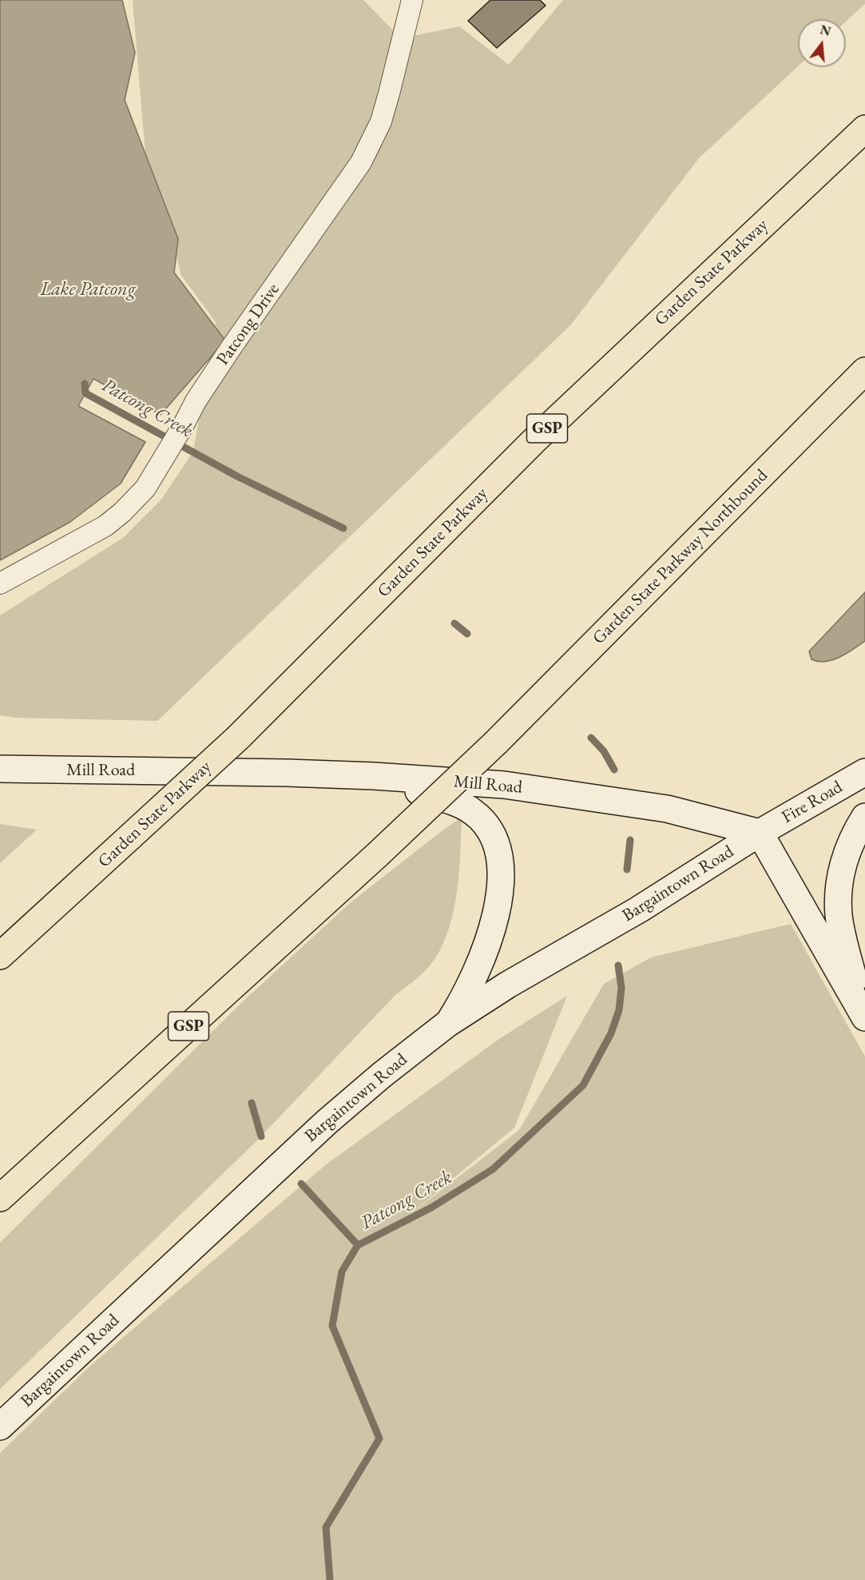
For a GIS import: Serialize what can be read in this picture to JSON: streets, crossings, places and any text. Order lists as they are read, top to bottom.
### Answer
{
  "streets": {
    "highway": ["Garden State Parkway", "GSP", "Garden State Parkway Northbound"],
    "main road": ["Mill Road", "Fire Road", "Bargaintown Road"],
    "street": ["Patcong Drive"]
  },
  "crossings": [
    ["Mill Road", "Fire Road"],
    ["Mill Road", "Bargaintown Road"],
    ["Fire Road", "Bargaintown Road"]
  ],
  "water": ["Lake Patcong", "Patcong Creek"],
  "north": "top"
}
